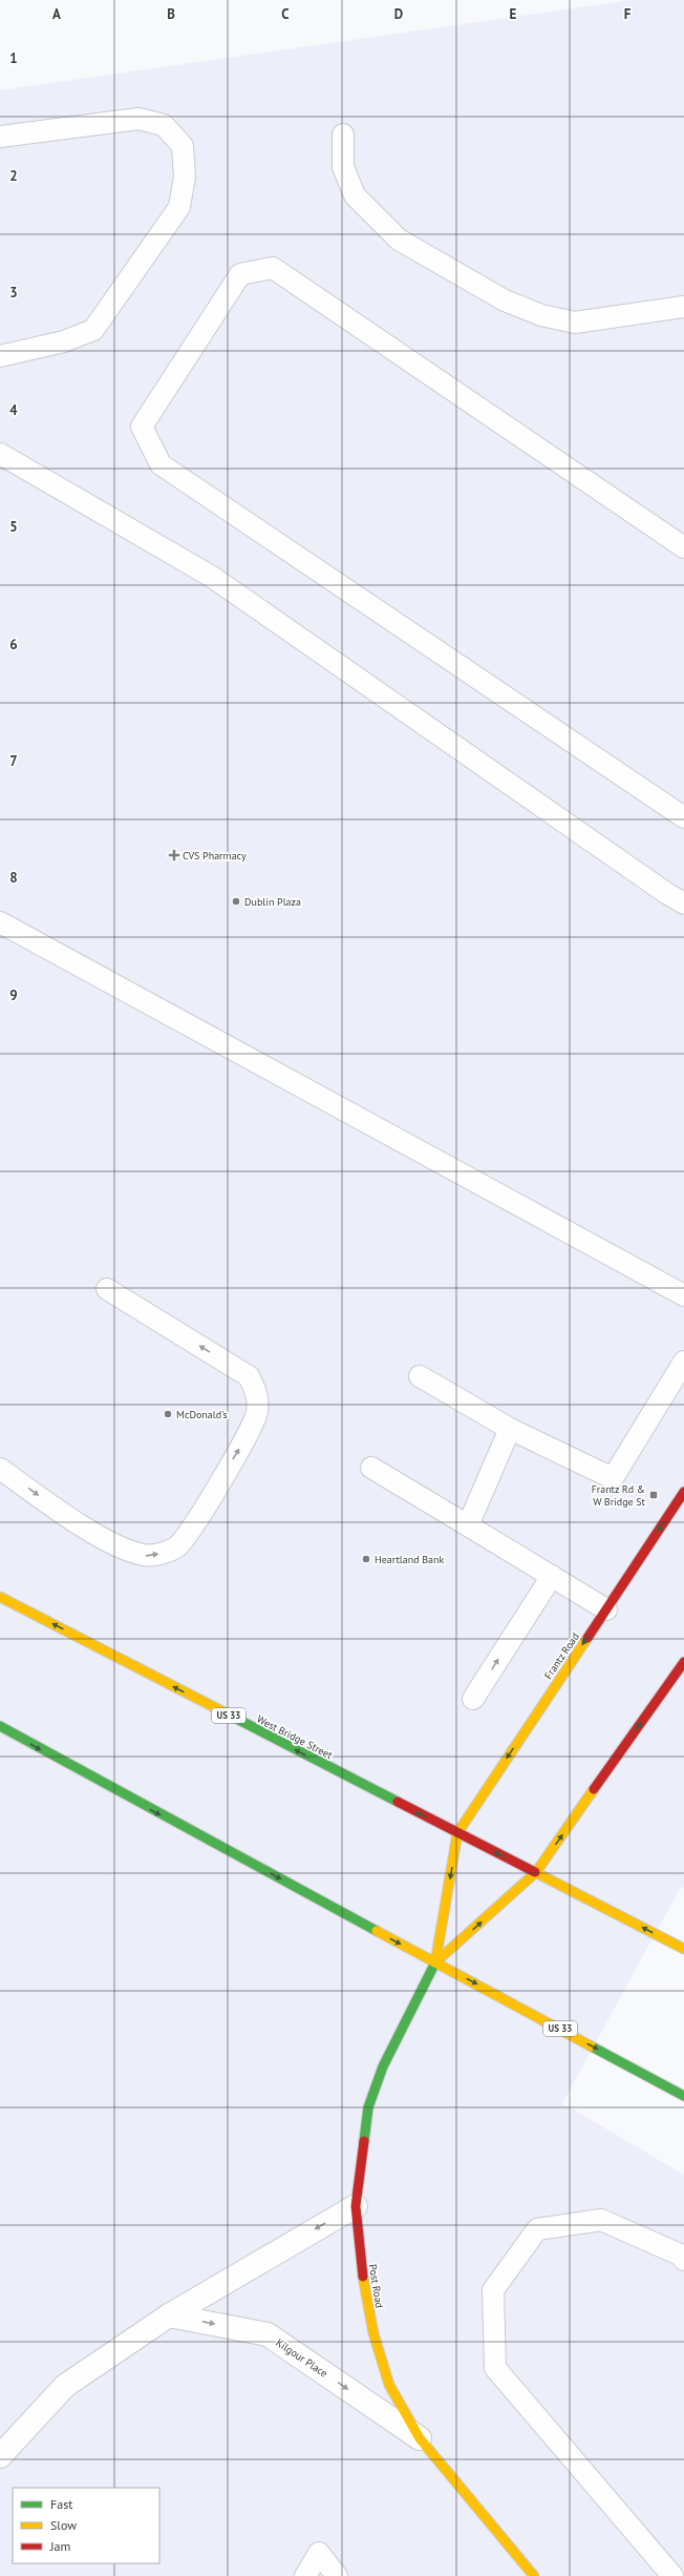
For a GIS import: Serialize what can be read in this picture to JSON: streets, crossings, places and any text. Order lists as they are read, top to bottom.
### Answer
{
  "streets": {
    "main road": [
      "Frantz Road",
      "US 33",
      "West Bridge Street",
      "Post Road"
    ],
    "street": ["Kilgour Place"]
  },
  "crossings": [
    ["Frantz Road", "West Bridge Street"],
    ["US 33", "West Bridge Street"],
    ["US 33", "Post Road"],
    ["Post Road", "Kilgour Place"]
  ],
  "one_way": ["Frantz Road", "West Bridge Street", "Kilgour Place"],
  "places": {
    "health": ["CVS Pharmacy"],
    "other": ["Dublin Plaza", "McDonald's", "Heartland Bank"],
    "transit": ["Frantz Rd & W Bridge St"]
  },
  "legend": ["Fast", "Slow", "Jam"],
  "grid": {
    "columns": [
      "A",
      "B",
      "C",
      "D",
      "E",
      "F"
    ],
    "rows": [
      "1",
      "2",
      "3",
      "4",
      "5",
      "6",
      "7",
      "8",
      "9"
    ]
  }
}
